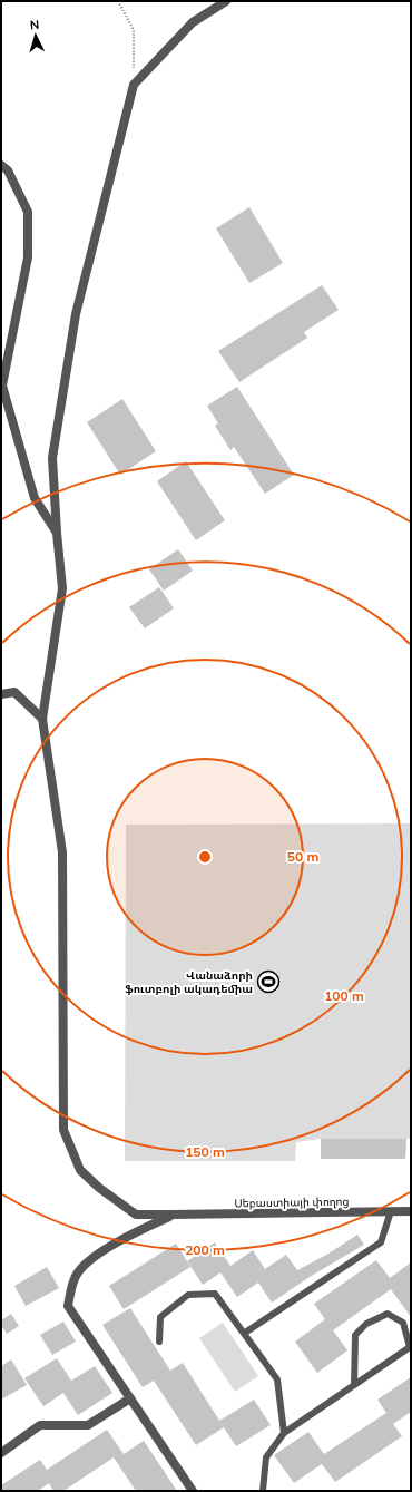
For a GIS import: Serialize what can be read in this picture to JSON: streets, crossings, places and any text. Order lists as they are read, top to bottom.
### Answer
{
  "streets": {
    "street": ["Սեբաստիայի փողոց"]
  },
  "places": {
    "sports": ["Վանաձորի ֆուտբոլի ակադեմիա"]
  },
  "north": "top",
  "rings": [
    "50 m",
    "100 m",
    "150 m",
    "200 m"
  ]
}
